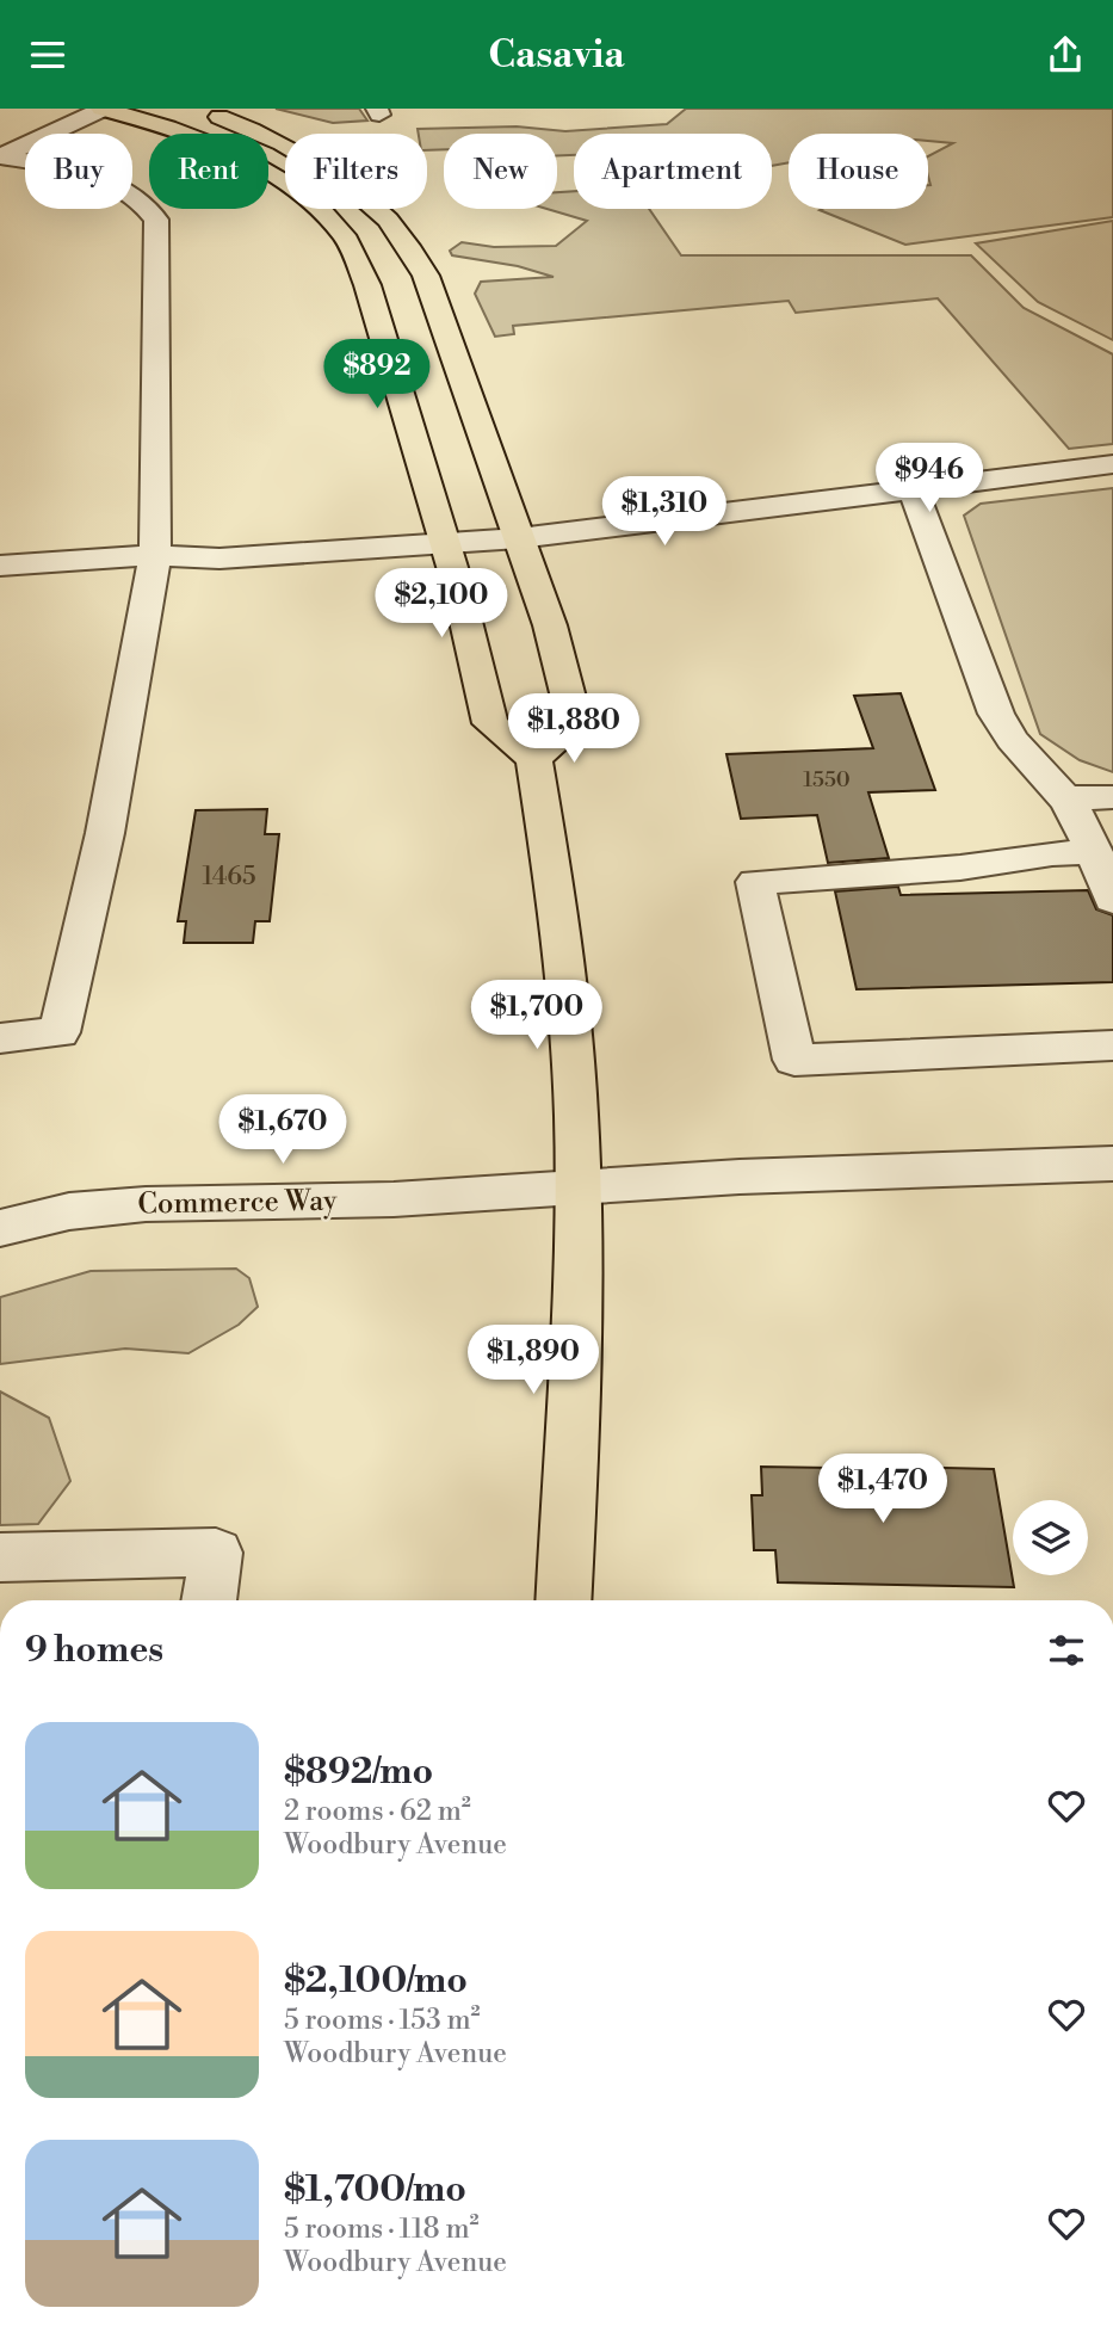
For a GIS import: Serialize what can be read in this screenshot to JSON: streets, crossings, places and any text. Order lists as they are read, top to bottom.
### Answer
{
  "streets": {
    "street": ["Commerce Way"]
  },
  "house_numbers": ["1550", "1465"],
  "page": {
    "header": "Casavia",
    "chip": [
      "Buy",
      "Rent",
      "Filters",
      "New",
      "Apartment",
      "House"
    ],
    "price": [
      "$892",
      "$946",
      "$1,310",
      "$2,100",
      "$1,880",
      "$1,700",
      "$1,670",
      "$1,890",
      "$1,470"
    ],
    "heading": "9 homes",
    "list": [
      {
        "name": "$892/mo",
        "note": "2 rooms · 62 m² · Woodbury Avenue"
      },
      {
        "name": "$2,100/mo",
        "note": "5 rooms · 153 m² · Woodbury Avenue"
      },
      {
        "name": "$1,700/mo",
        "note": "5 rooms · 118 m² · Woodbury Avenue"
      }
    ]
  }
}
